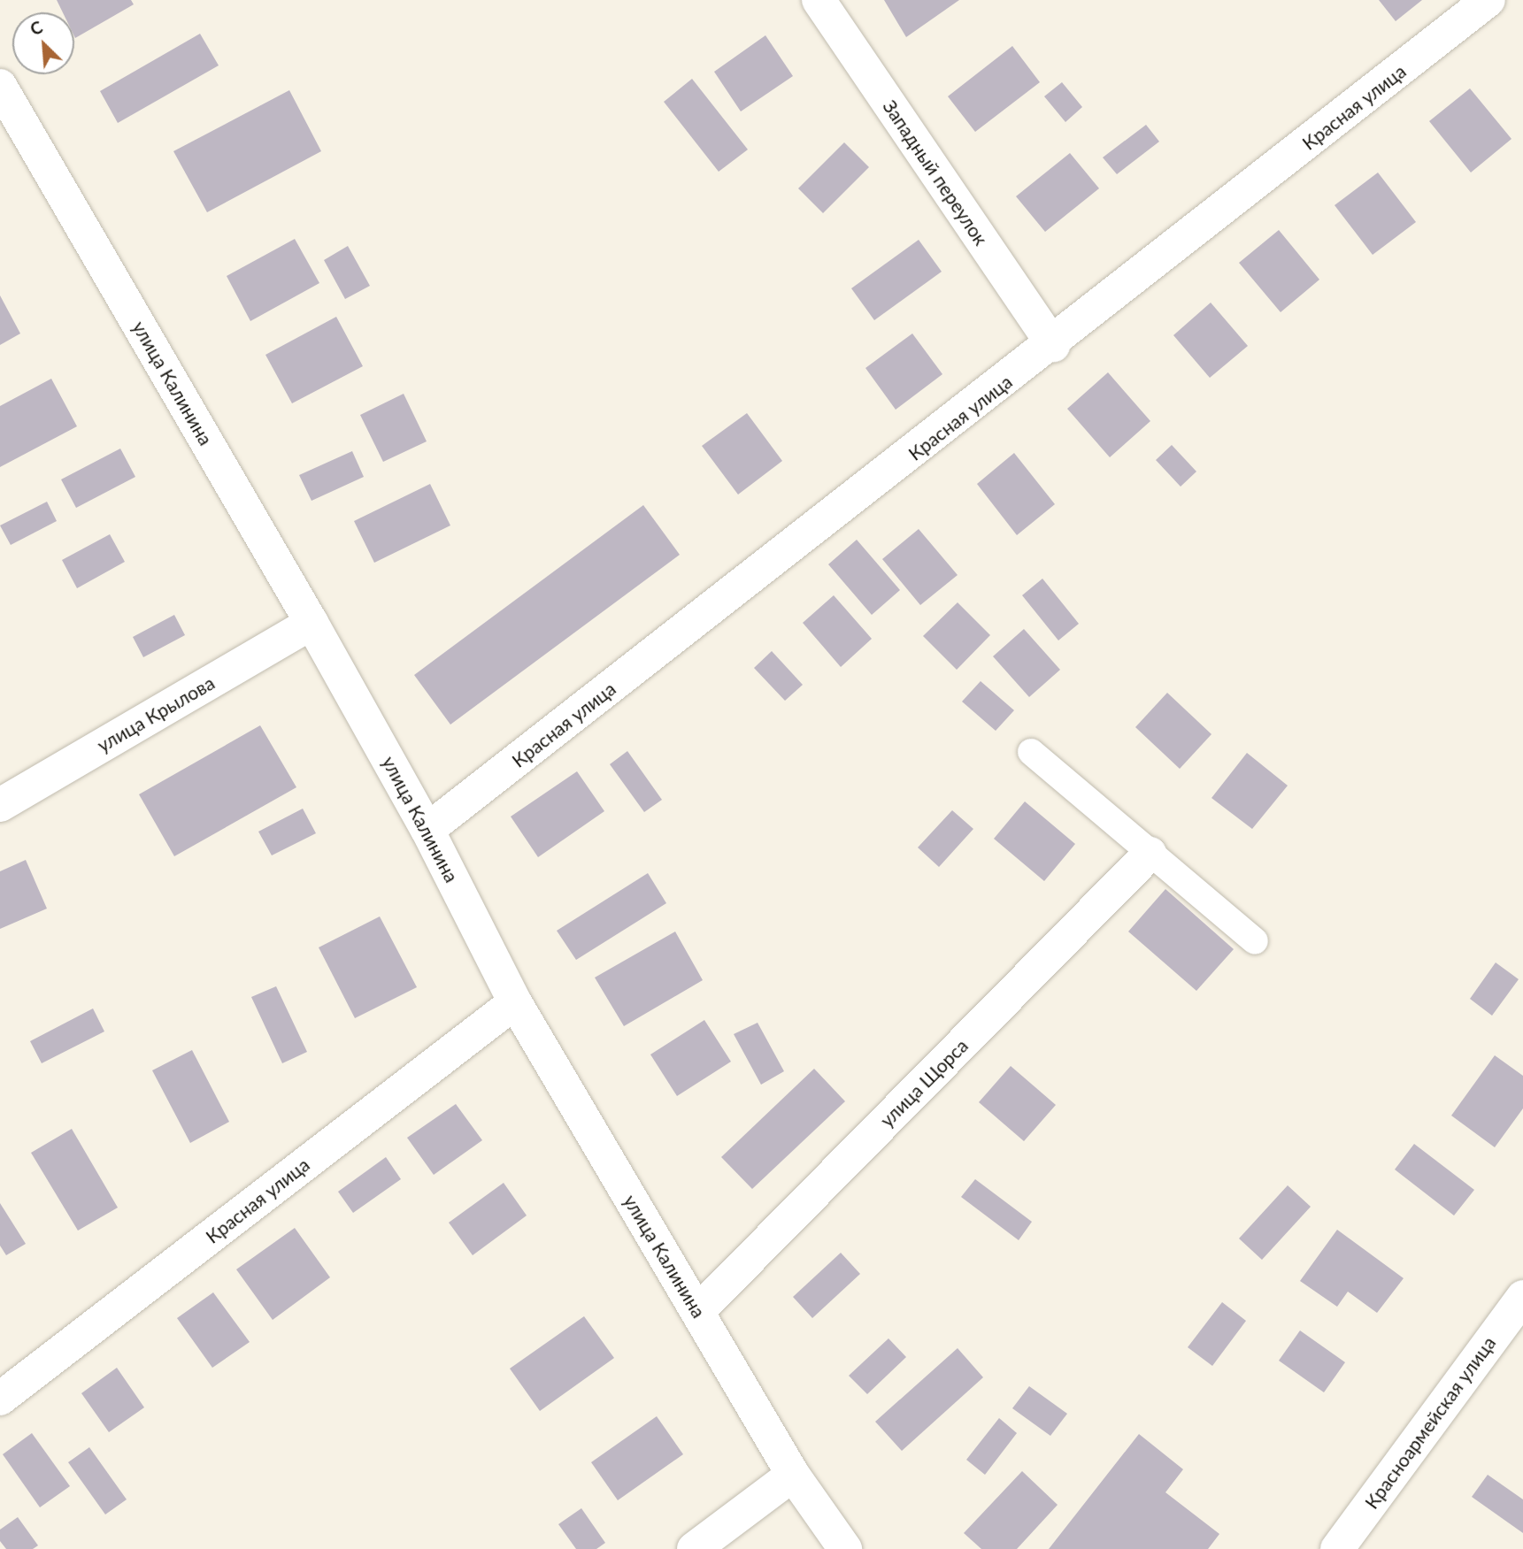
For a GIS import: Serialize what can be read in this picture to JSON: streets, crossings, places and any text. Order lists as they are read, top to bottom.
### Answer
{
  "streets": {
    "street": [
      "Красная улица",
      "Западный переулок",
      "улица Калинина",
      "улица Крылова",
      "улица Щорса",
      "Красноармейская улица"
    ]
  },
  "crossings": [
    ["Красная улица", "Западный переулок"],
    ["Красная улица", "улица Калинина"],
    ["улица Калинина", "улица Крылова"],
    ["улица Калинина", "улица Щорса"]
  ],
  "north": "top left"
}
